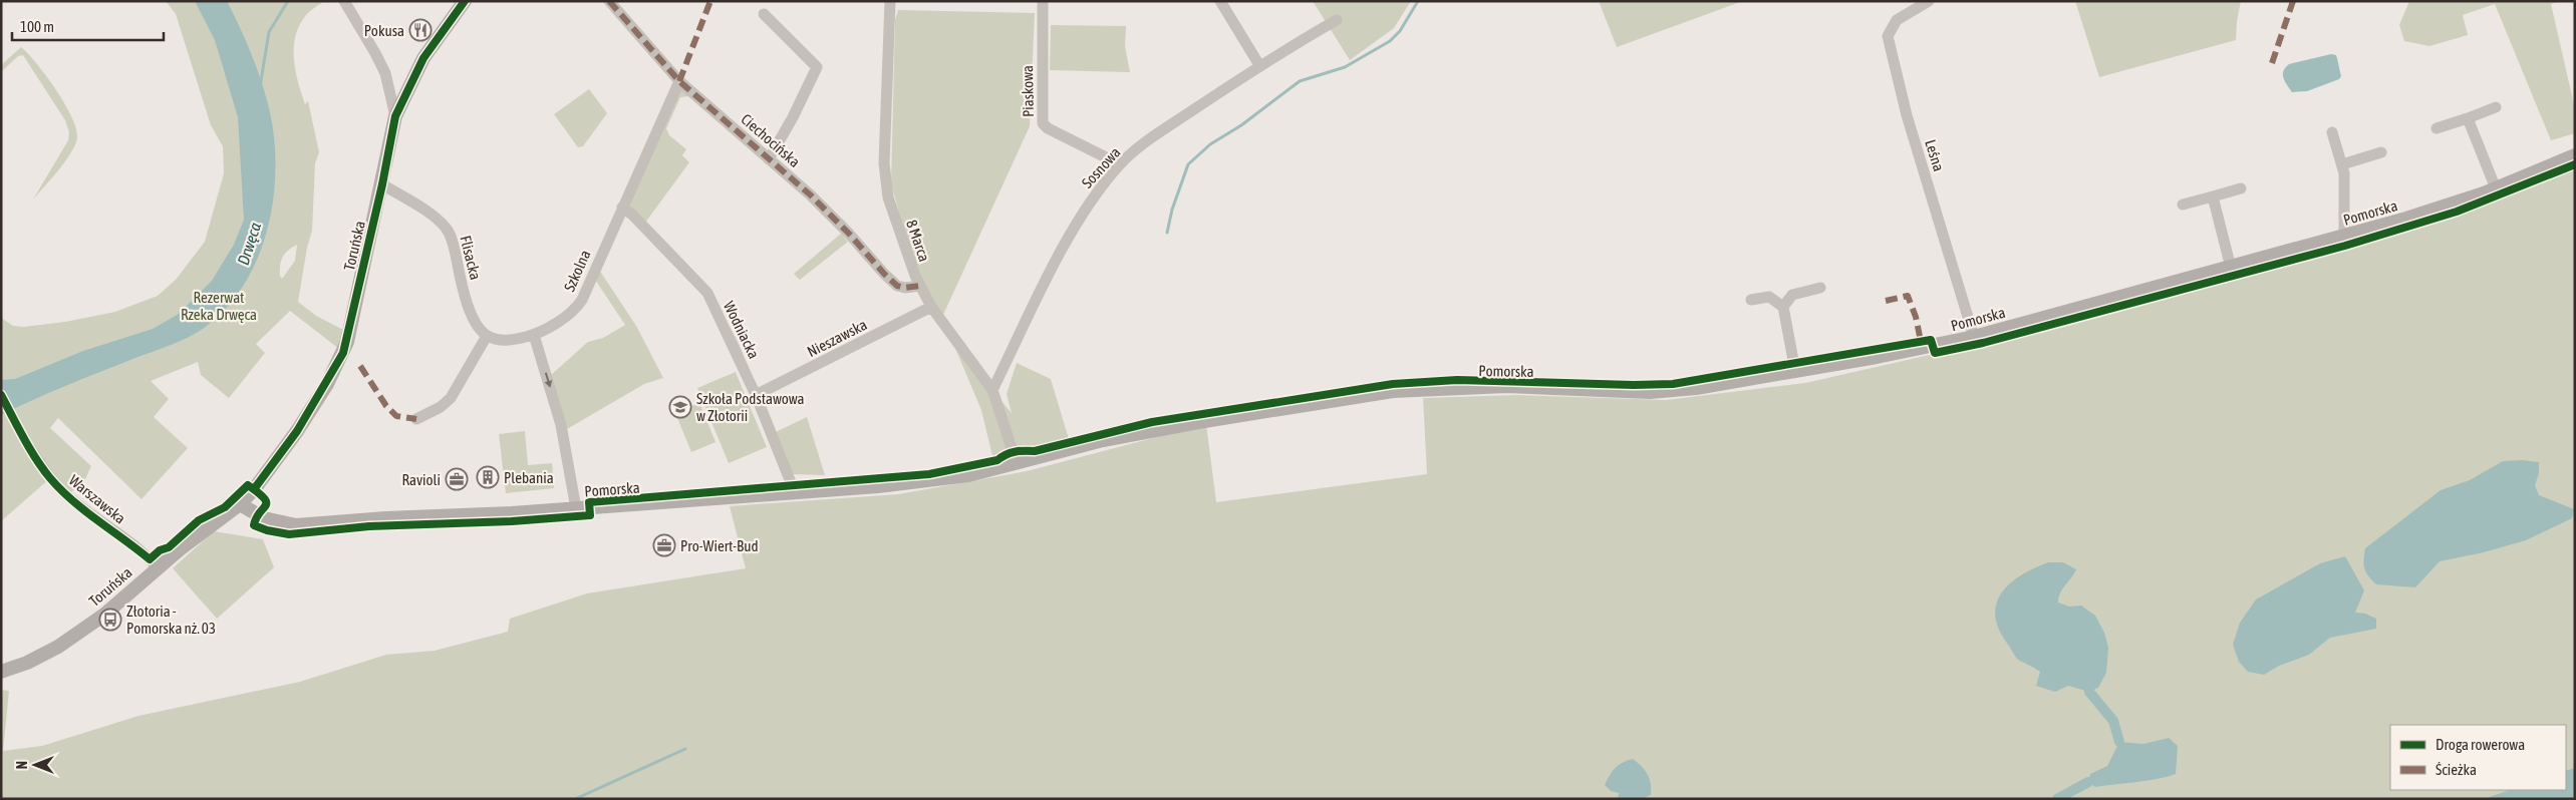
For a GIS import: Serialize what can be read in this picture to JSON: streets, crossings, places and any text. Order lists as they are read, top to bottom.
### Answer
{
  "streets": {
    "main road": ["Pomorska", "Toruńska"],
    "street": [
      "Piaskowa",
      "Ciechocińska",
      "Leśna",
      "Sosnowa",
      "8 Marca",
      "Flisacka",
      "Szkolna",
      "Wodniacka",
      "Nieszawska",
      "Warszawska"
    ]
  },
  "crossings": [
    ["Piaskowa", "Sosnowa"],
    ["Ciechocińska", "8 Marca"],
    ["Ciechocińska", "Szkolna"],
    ["Leśna", "Pomorska"],
    ["Sosnowa", "8 Marca"],
    ["Pomorska", "8 Marca"],
    ["Pomorska", "Toruńska"],
    ["Pomorska", "Wodniacka"],
    ["8 Marca", "Nieszawska"],
    ["Toruńska", "Flisacka"],
    ["Toruńska", "Warszawska"],
    ["Flisacka", "Szkolna"],
    ["Szkolna", "Wodniacka"],
    ["Wodniacka", "Nieszawska"]
  ],
  "water": ["Drwęca"],
  "parks": ["Rezerwat Rzeka Drwęca"],
  "places": {
    "restaurant": ["Pokusa"],
    "school or university": ["Szkoła Podstawowa w Złotorii"],
    "building": ["Plebania"],
    "office": ["Ravioli", "Pro-Wiert-Bud"],
    "bus stop": ["Złotoria - Pomorska nż. 03"]
  },
  "legend": ["Droga rowerowa", "Ścieżka"],
  "scale_bar": "100 m",
  "north": "left"
}
